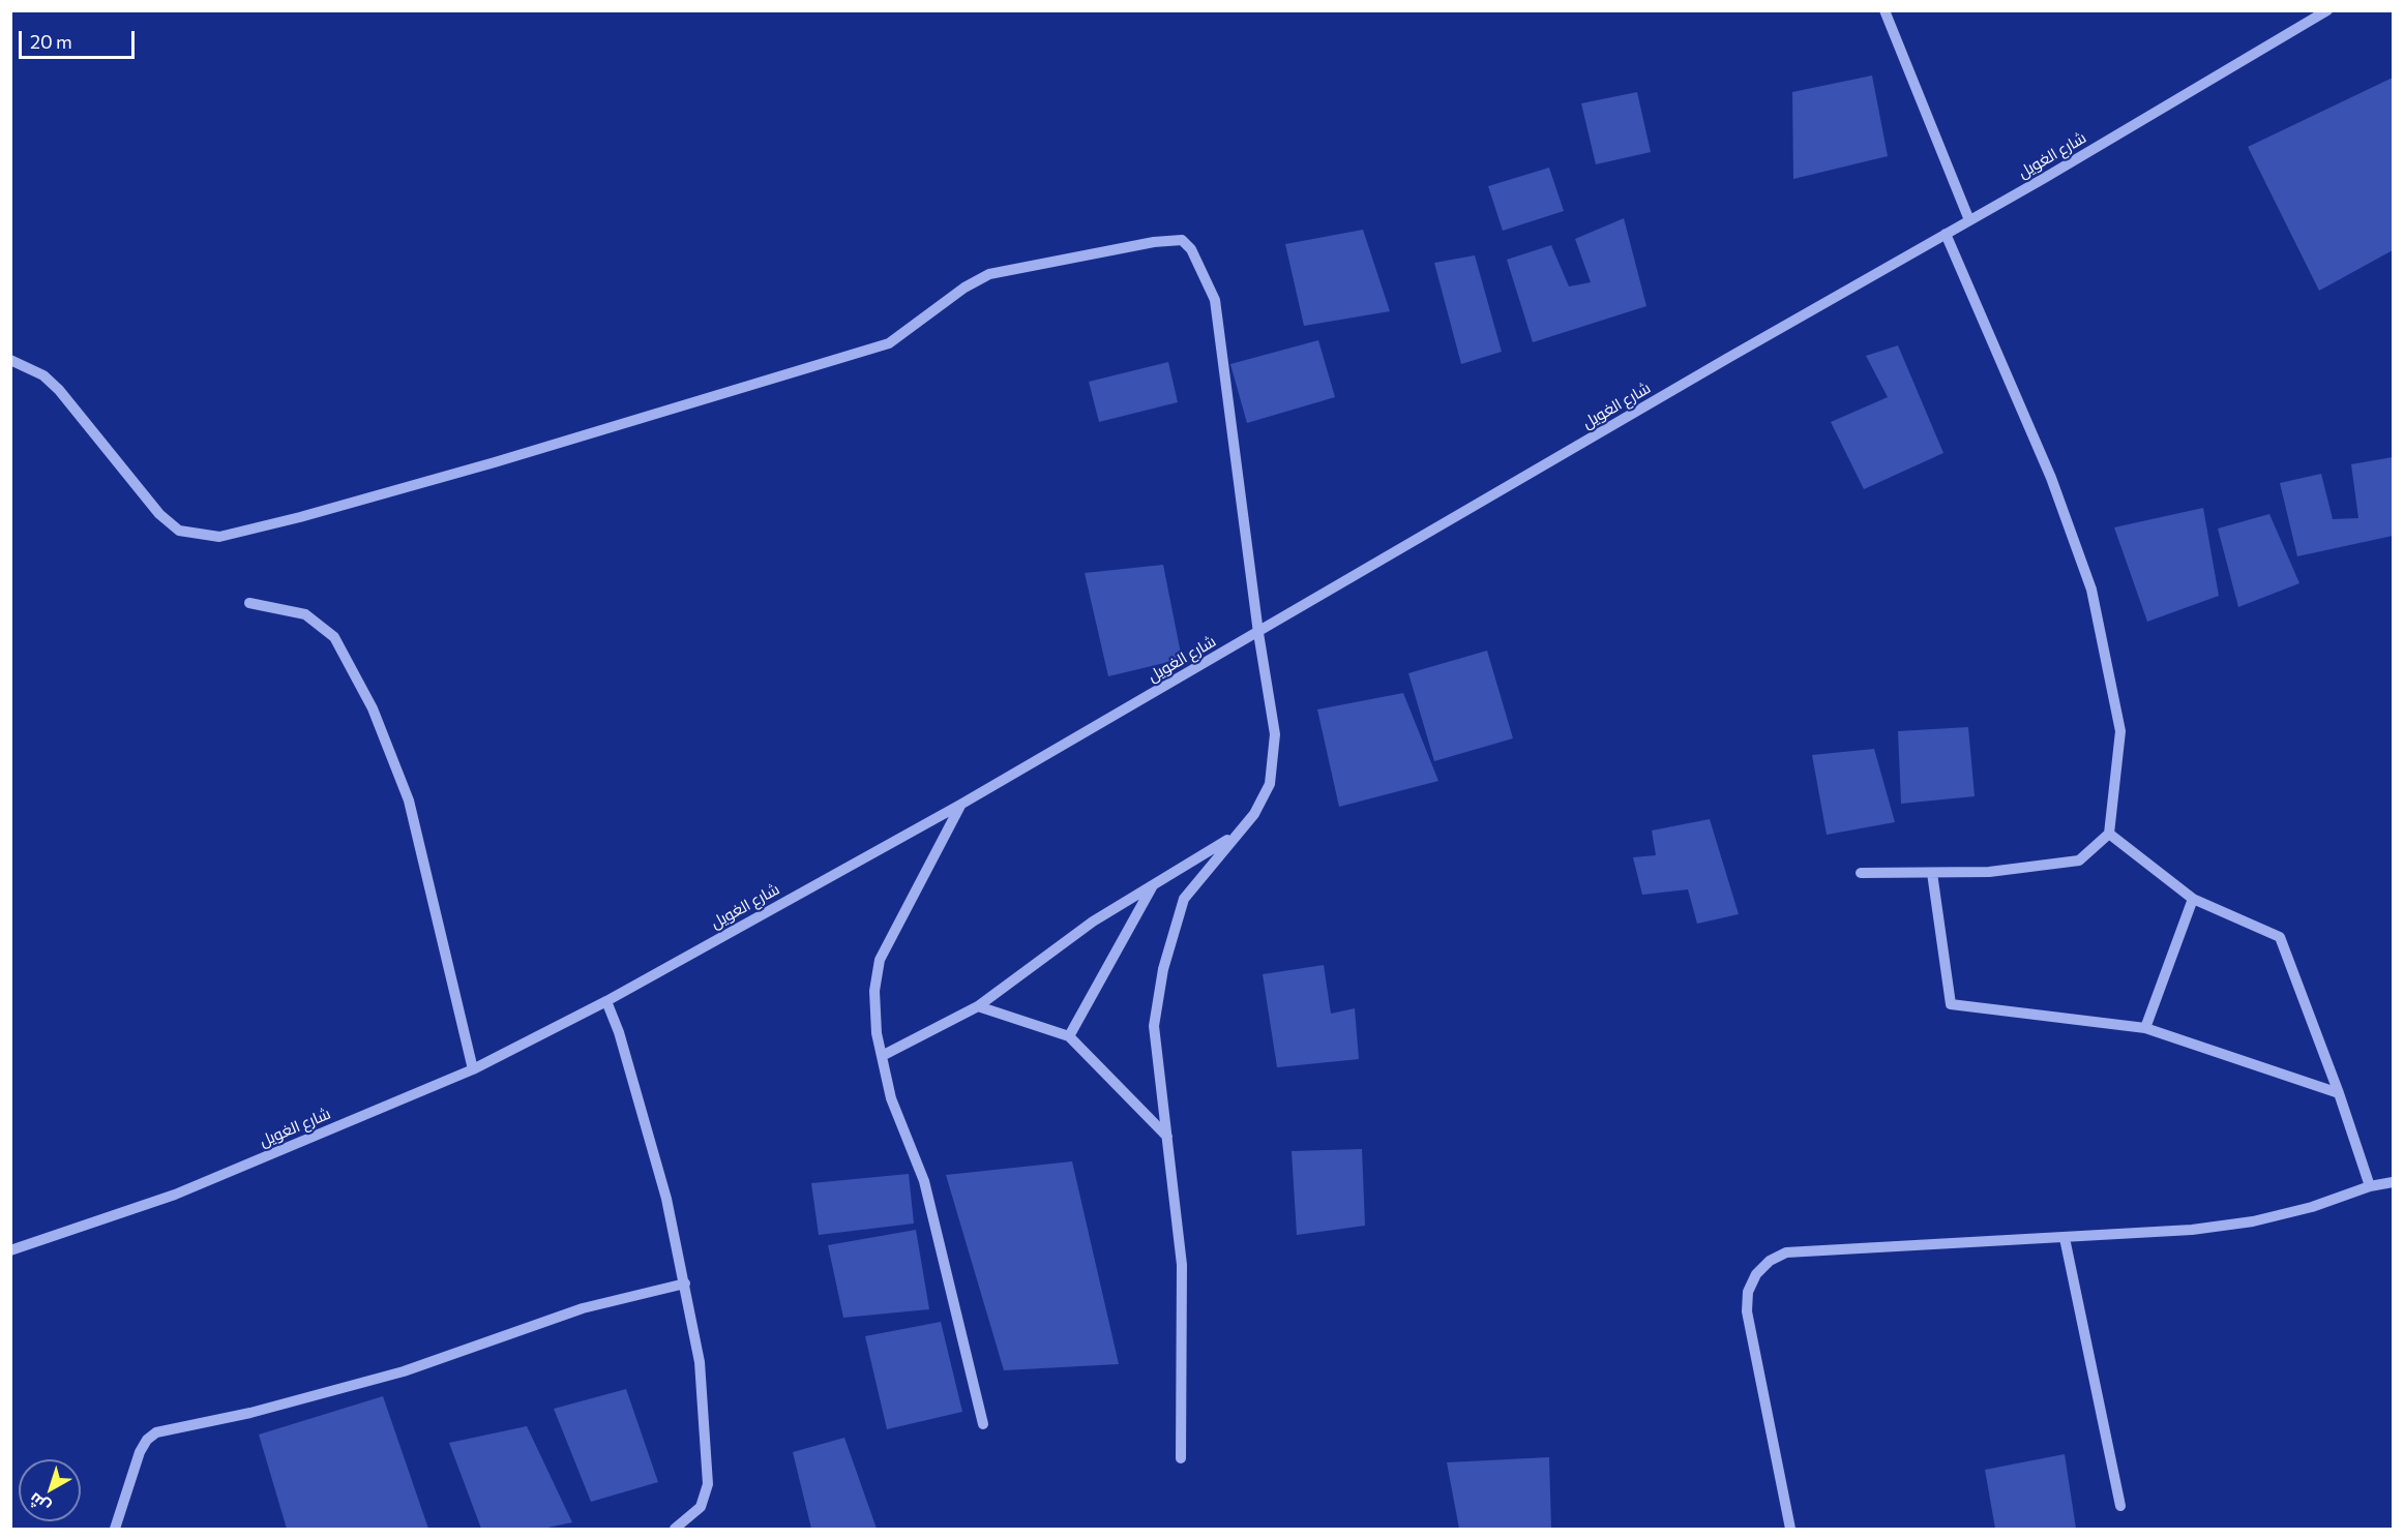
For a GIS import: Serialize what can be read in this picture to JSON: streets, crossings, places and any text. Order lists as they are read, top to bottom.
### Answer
{
  "streets": {
    "street": ["شارع الغويل"]
  },
  "scale_bar": "20 m",
  "north": "bottom left"
}
